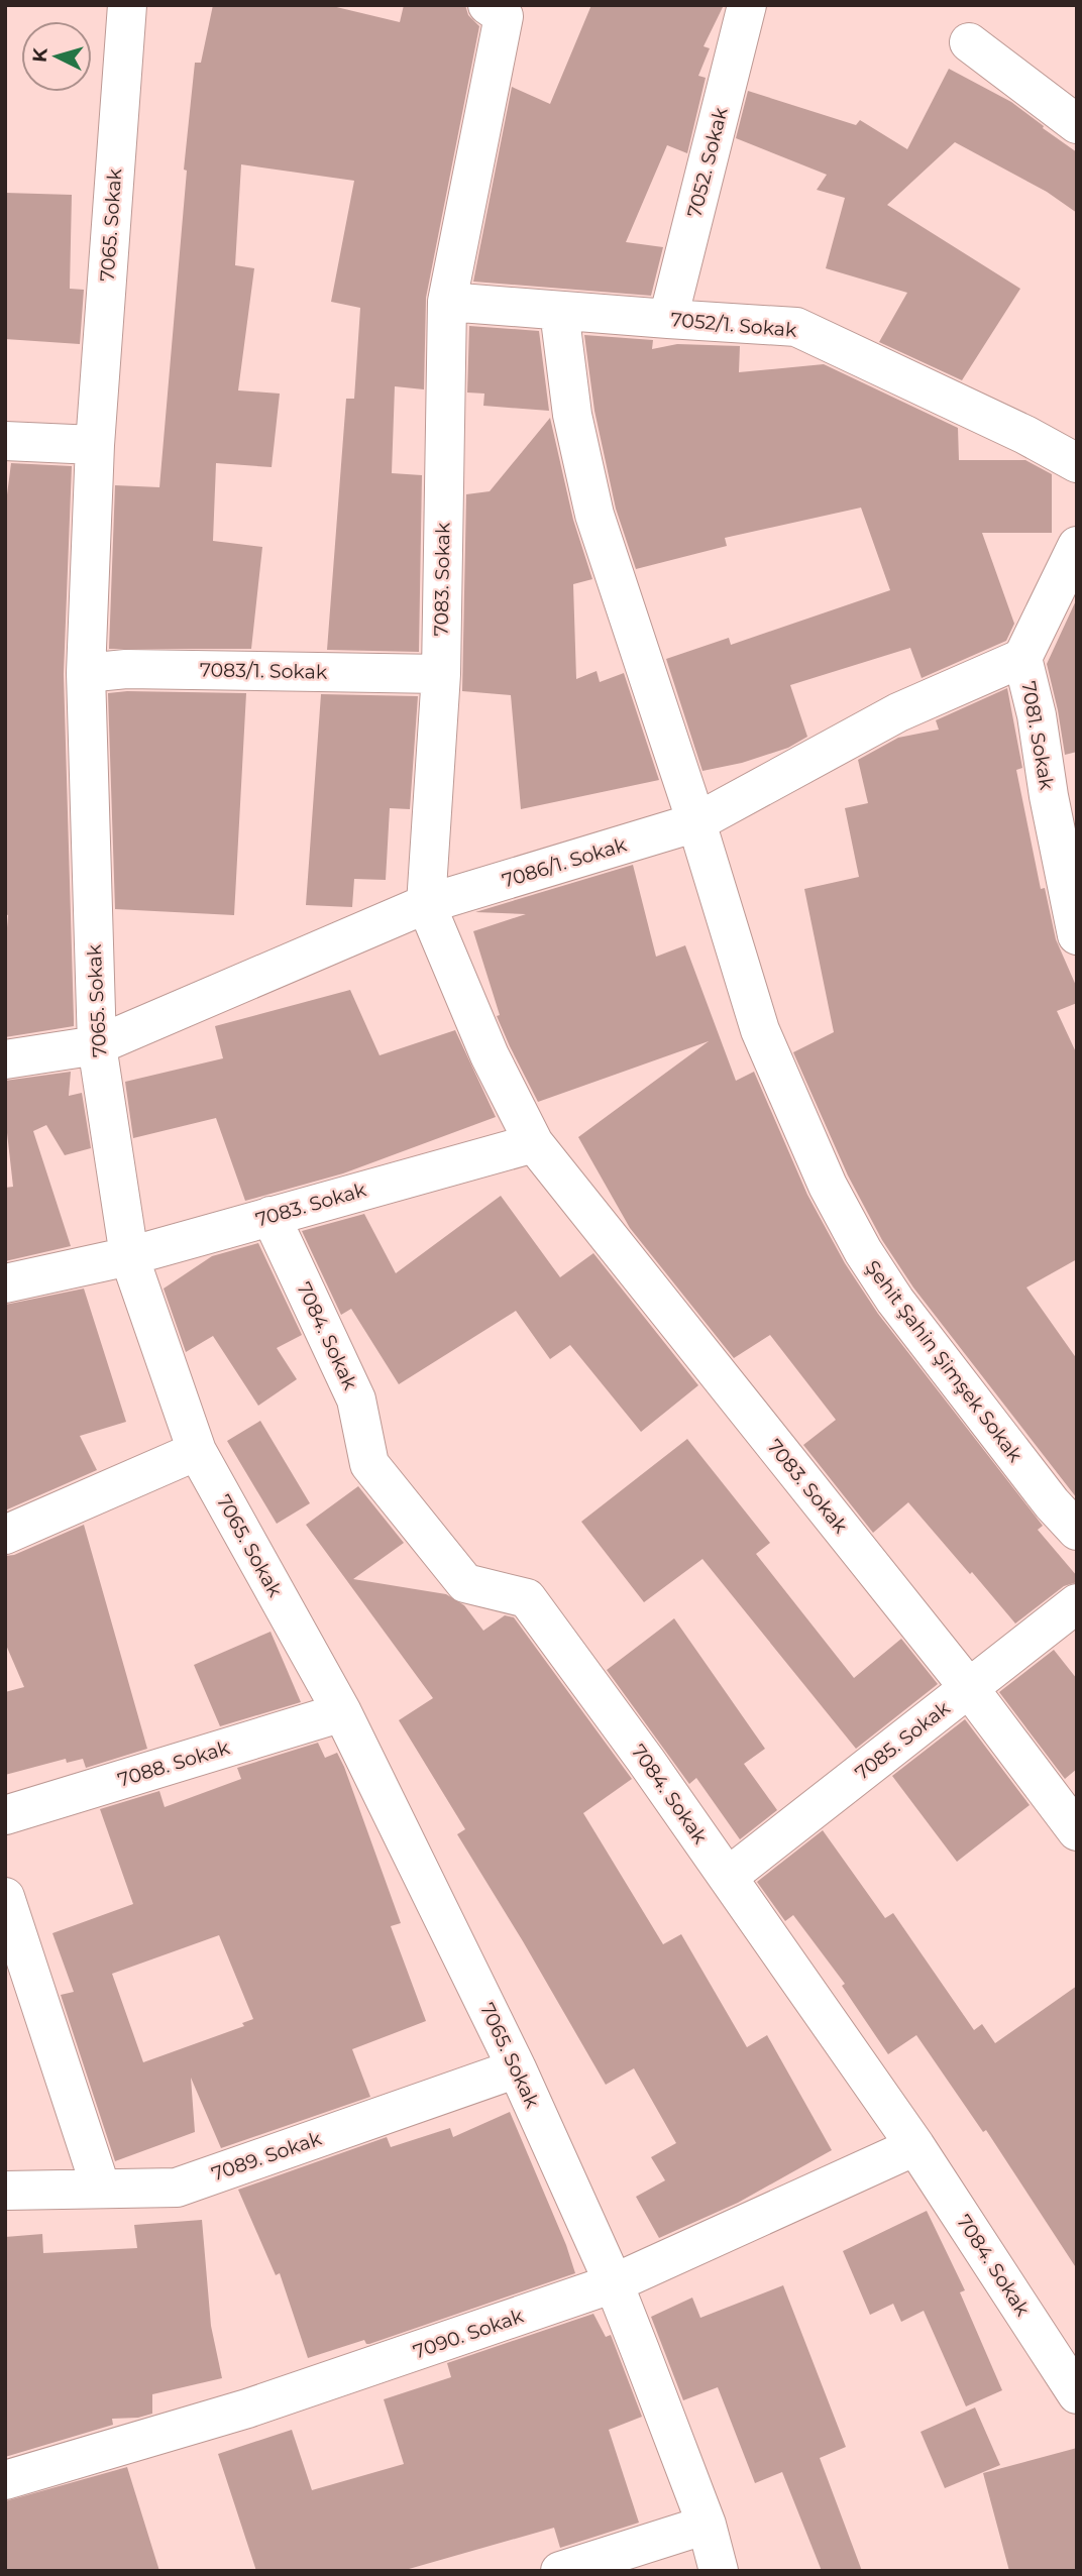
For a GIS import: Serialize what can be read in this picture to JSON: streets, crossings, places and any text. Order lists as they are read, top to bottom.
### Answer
{
  "streets": {
    "street": [
      "7052. Sokak",
      "7065. Sokak",
      "7052/1. Sokak",
      "7083. Sokak",
      "7083/1. Sokak",
      "7081. Sokak",
      "7086/1. Sokak",
      "7084. Sokak",
      "Şehit Şahin Şimşek Sokak",
      "7085. Sokak",
      "7088. Sokak",
      "7089. Sokak",
      "7090. Sokak"
    ]
  },
  "crossings": [
    ["7052. Sokak", "7052/1. Sokak"],
    ["7065. Sokak", "7083. Sokak"],
    ["7065. Sokak", "7083/1. Sokak"],
    ["7065. Sokak", "7086/1. Sokak"],
    ["7065. Sokak", "7088. Sokak"],
    ["7065. Sokak", "7089. Sokak"],
    ["7065. Sokak", "7090. Sokak"],
    ["7052/1. Sokak", "7083. Sokak"],
    ["7052/1. Sokak", "Şehit Şahin Şimşek Sokak"],
    ["7083. Sokak", "7083/1. Sokak"],
    ["7083. Sokak", "7086/1. Sokak"],
    ["7083. Sokak", "7084. Sokak"],
    ["7083. Sokak", "7085. Sokak"],
    ["7081. Sokak", "7086/1. Sokak"],
    ["7086/1. Sokak", "Şehit Şahin Şimşek Sokak"],
    ["7084. Sokak", "7085. Sokak"],
    ["7084. Sokak", "7090. Sokak"]
  ],
  "north": "left"
}
